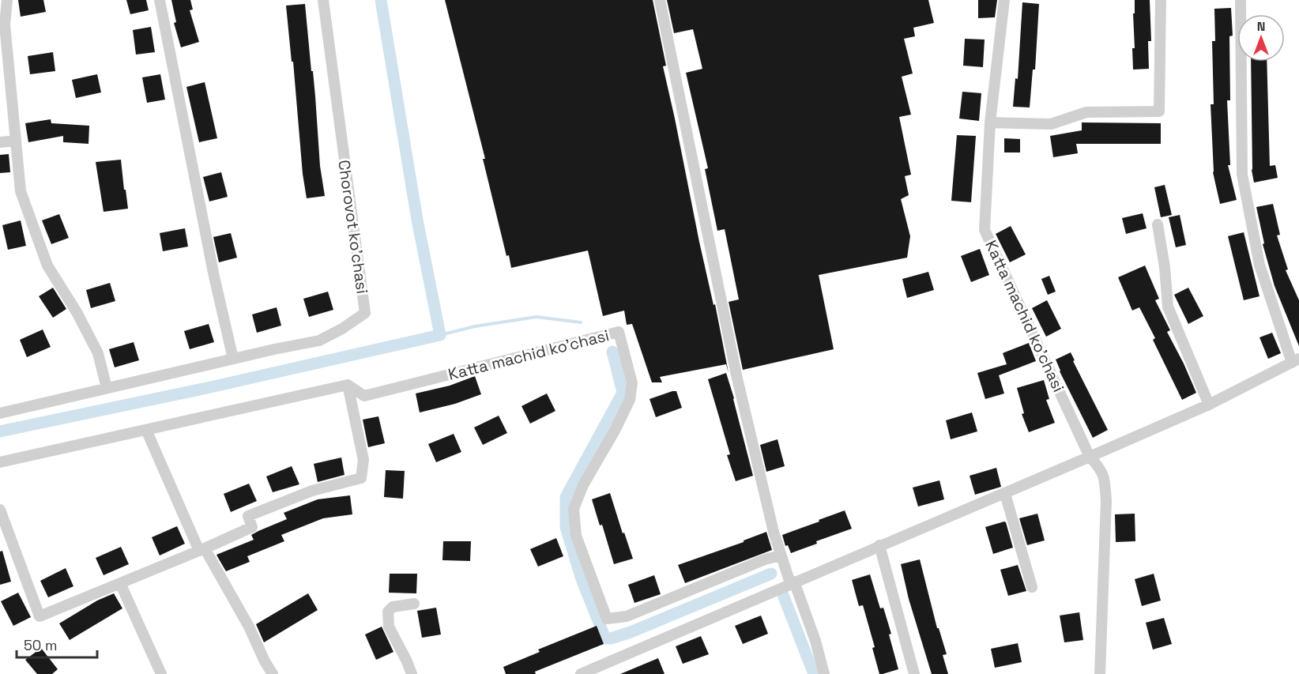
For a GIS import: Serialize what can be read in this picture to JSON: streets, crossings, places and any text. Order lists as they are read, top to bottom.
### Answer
{
  "streets": {
    "street": ["Chorovot ko'chasi", "Katta machid ko'chasi"]
  },
  "scale_bar": "50 m",
  "north": "top"
}
